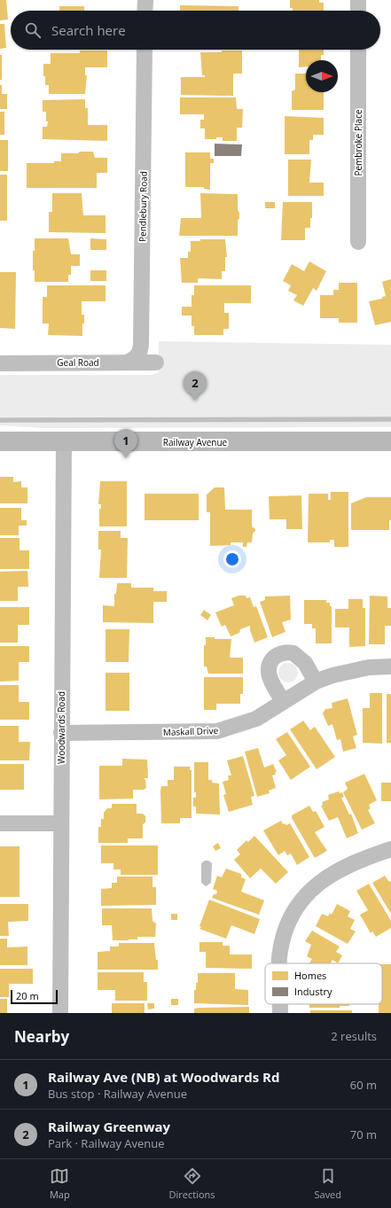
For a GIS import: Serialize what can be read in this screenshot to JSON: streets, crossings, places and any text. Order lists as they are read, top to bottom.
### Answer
{
  "streets": {
    "main road": ["Railway Avenue"],
    "street": [
      "Pembroke Place",
      "Pendlebury Road",
      "Geal Road",
      "Woodwards Road",
      "Maskall Drive"
    ]
  },
  "crossings": [
    ["Pendlebury Road", "Geal Road"],
    ["Railway Avenue", "Woodwards Road"],
    ["Woodwards Road", "Maskall Drive"]
  ],
  "legend": ["Homes", "Industry"],
  "scale_bar": "20 m",
  "north": "right",
  "page": {
    "search": "Search here",
    "pins": ["2", "1"],
    "scale": "20 m",
    "heading": ["Nearby", "2 results"],
    "list": [
      {
        "mark": "1",
        "name": "Railway Ave (NB) at Woodwards Rd",
        "note": "Bus stop · Railway Avenue",
        "value": "60 m"
      },
      {
        "mark": "2",
        "name": "Railway Greenway",
        "note": "Park · Railway Avenue",
        "value": "70 m"
      }
    ],
    "nav": ["Map", "Directions", "Saved"]
  }
}
